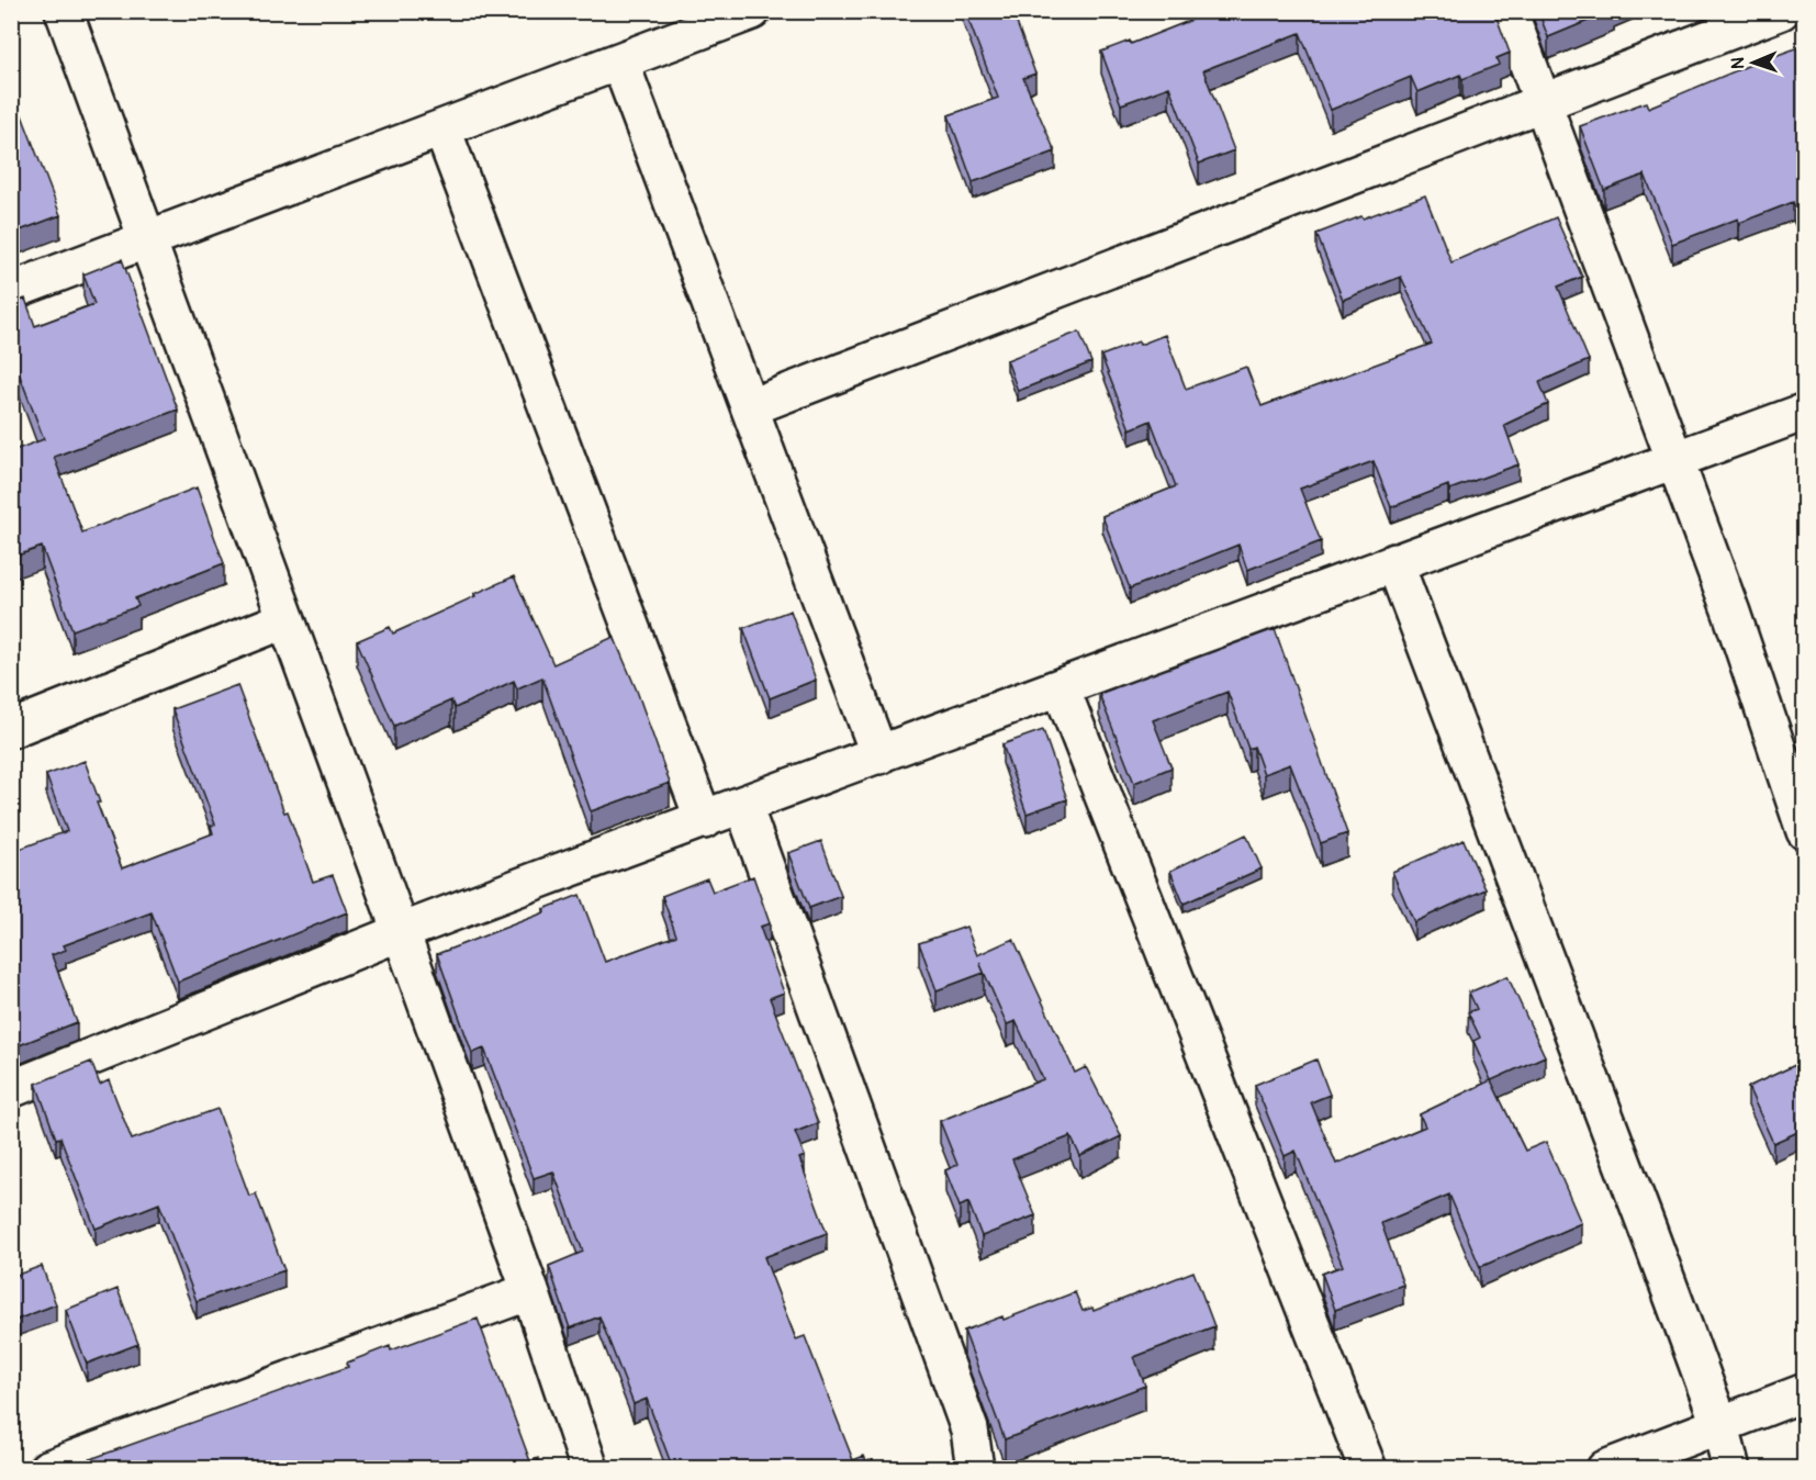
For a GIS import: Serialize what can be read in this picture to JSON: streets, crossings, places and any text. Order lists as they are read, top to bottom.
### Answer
{
  "north": "left"
}
